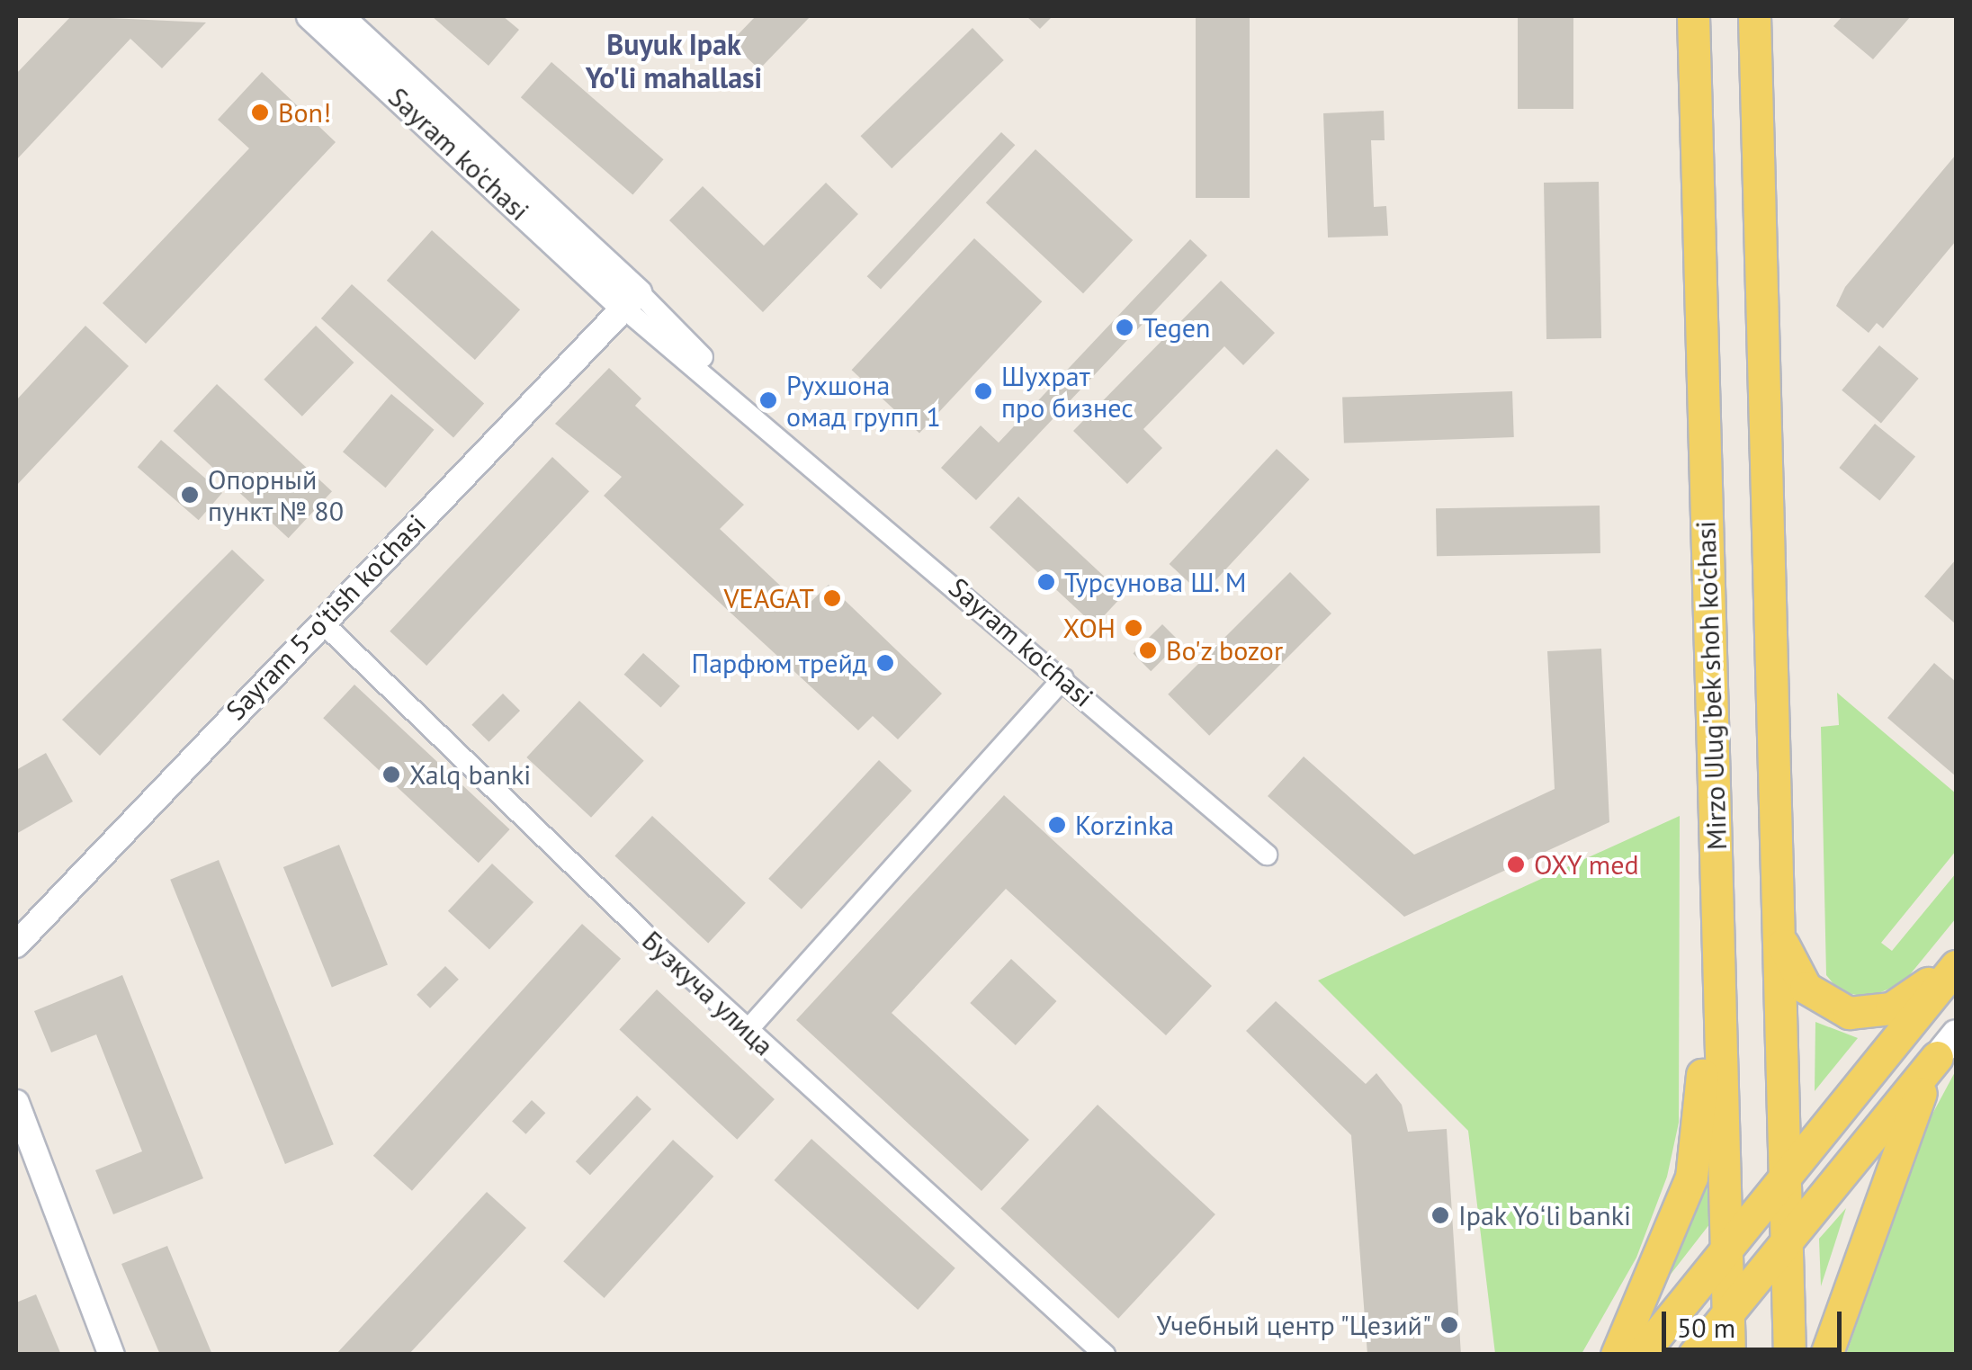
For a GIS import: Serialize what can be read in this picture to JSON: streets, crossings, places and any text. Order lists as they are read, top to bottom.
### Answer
{
  "streets": {
    "main road": ["Mirzo Ulug'bek shoh ko'chasi"],
    "street": ["Sayram ko'chasi", "Sayram 5-o'tish ko'chasi", "Бузкуча улица"]
  },
  "crossings": [
    ["Sayram ko'chasi", "Sayram 5-o'tish ko'chasi"],
    ["Sayram 5-o'tish ko'chasi", "Бузкуча улица"]
  ],
  "districts": ["Buyuk Ipak Yo'li mahallasi"],
  "places": [
    "Bon!",
    "Tegen",
    "Шухрат про бизнес",
    "Рухшона омад групп 1",
    "Опорный пункт № 80",
    "Турсунова Ш. М",
    "VEAGAT",
    "ХОН",
    "Bo'z bozor",
    "Парфюм трейд",
    "Xalq banki",
    "Korzinka",
    "OXY med",
    "Ipak Yoʻli banki",
    "Учебный центр \"Цезий\""
  ],
  "scale_bar": "50 m"
}
